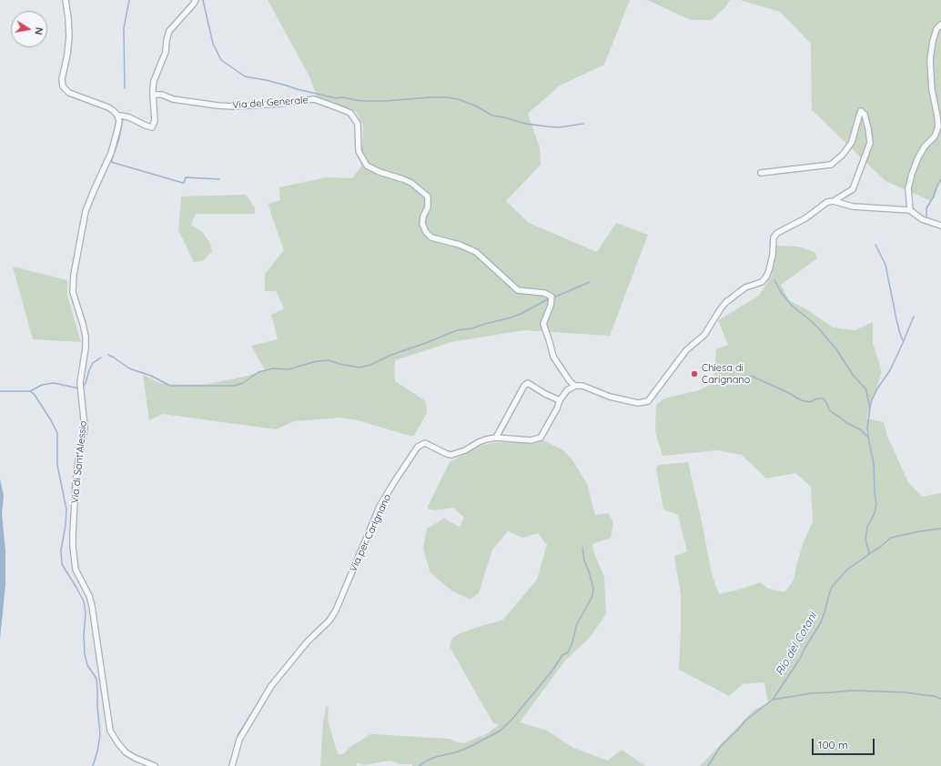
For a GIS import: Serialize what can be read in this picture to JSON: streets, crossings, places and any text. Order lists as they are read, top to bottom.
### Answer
{
  "streets": {
    "street": ["Via del Generale", "Via di Sant'Alessio", "Via per Carignano"]
  },
  "crossings": [
    ["Via del Generale", "Via per Carignano"]
  ],
  "water": ["Rio del Cotani"],
  "places": ["Chiesa di Carignano"],
  "scale_bar": "100 m",
  "north": "right"
}
